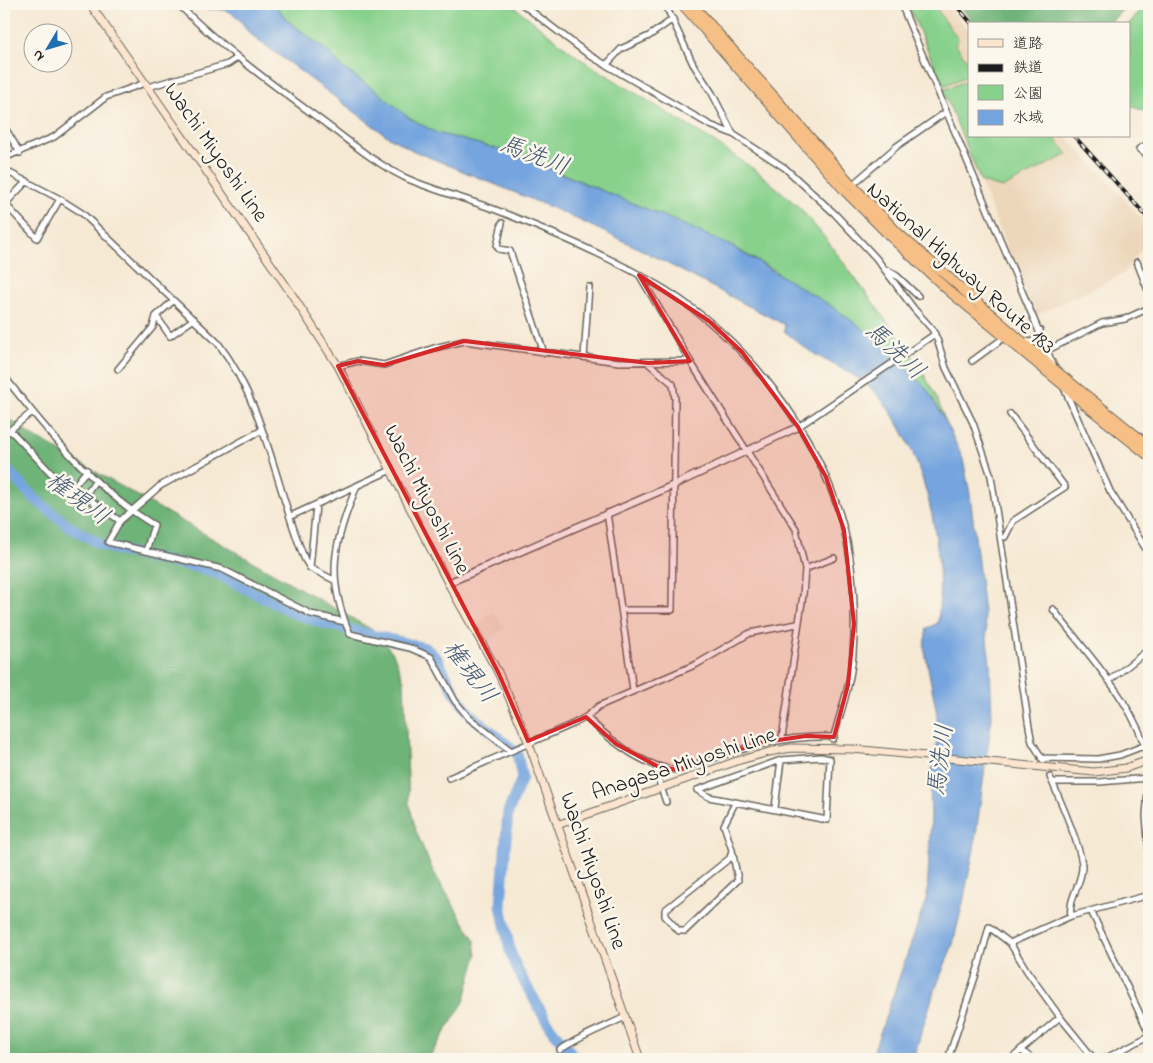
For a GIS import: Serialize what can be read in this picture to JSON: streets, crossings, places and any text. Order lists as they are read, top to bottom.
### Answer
{
  "streets": {
    "highway": ["National Highway Route 183"],
    "main road": ["Wachi Miyoshi Line", "Anagasa Miyoshi Line"]
  },
  "crossings": [
    ["Wachi Miyoshi Line", "Anagasa Miyoshi Line"]
  ],
  "water": ["馬洗川", "権現川"],
  "legend": [
    "道路",
    "鉄道",
    "公園",
    "水域"
  ],
  "north": "bottom left"
}
